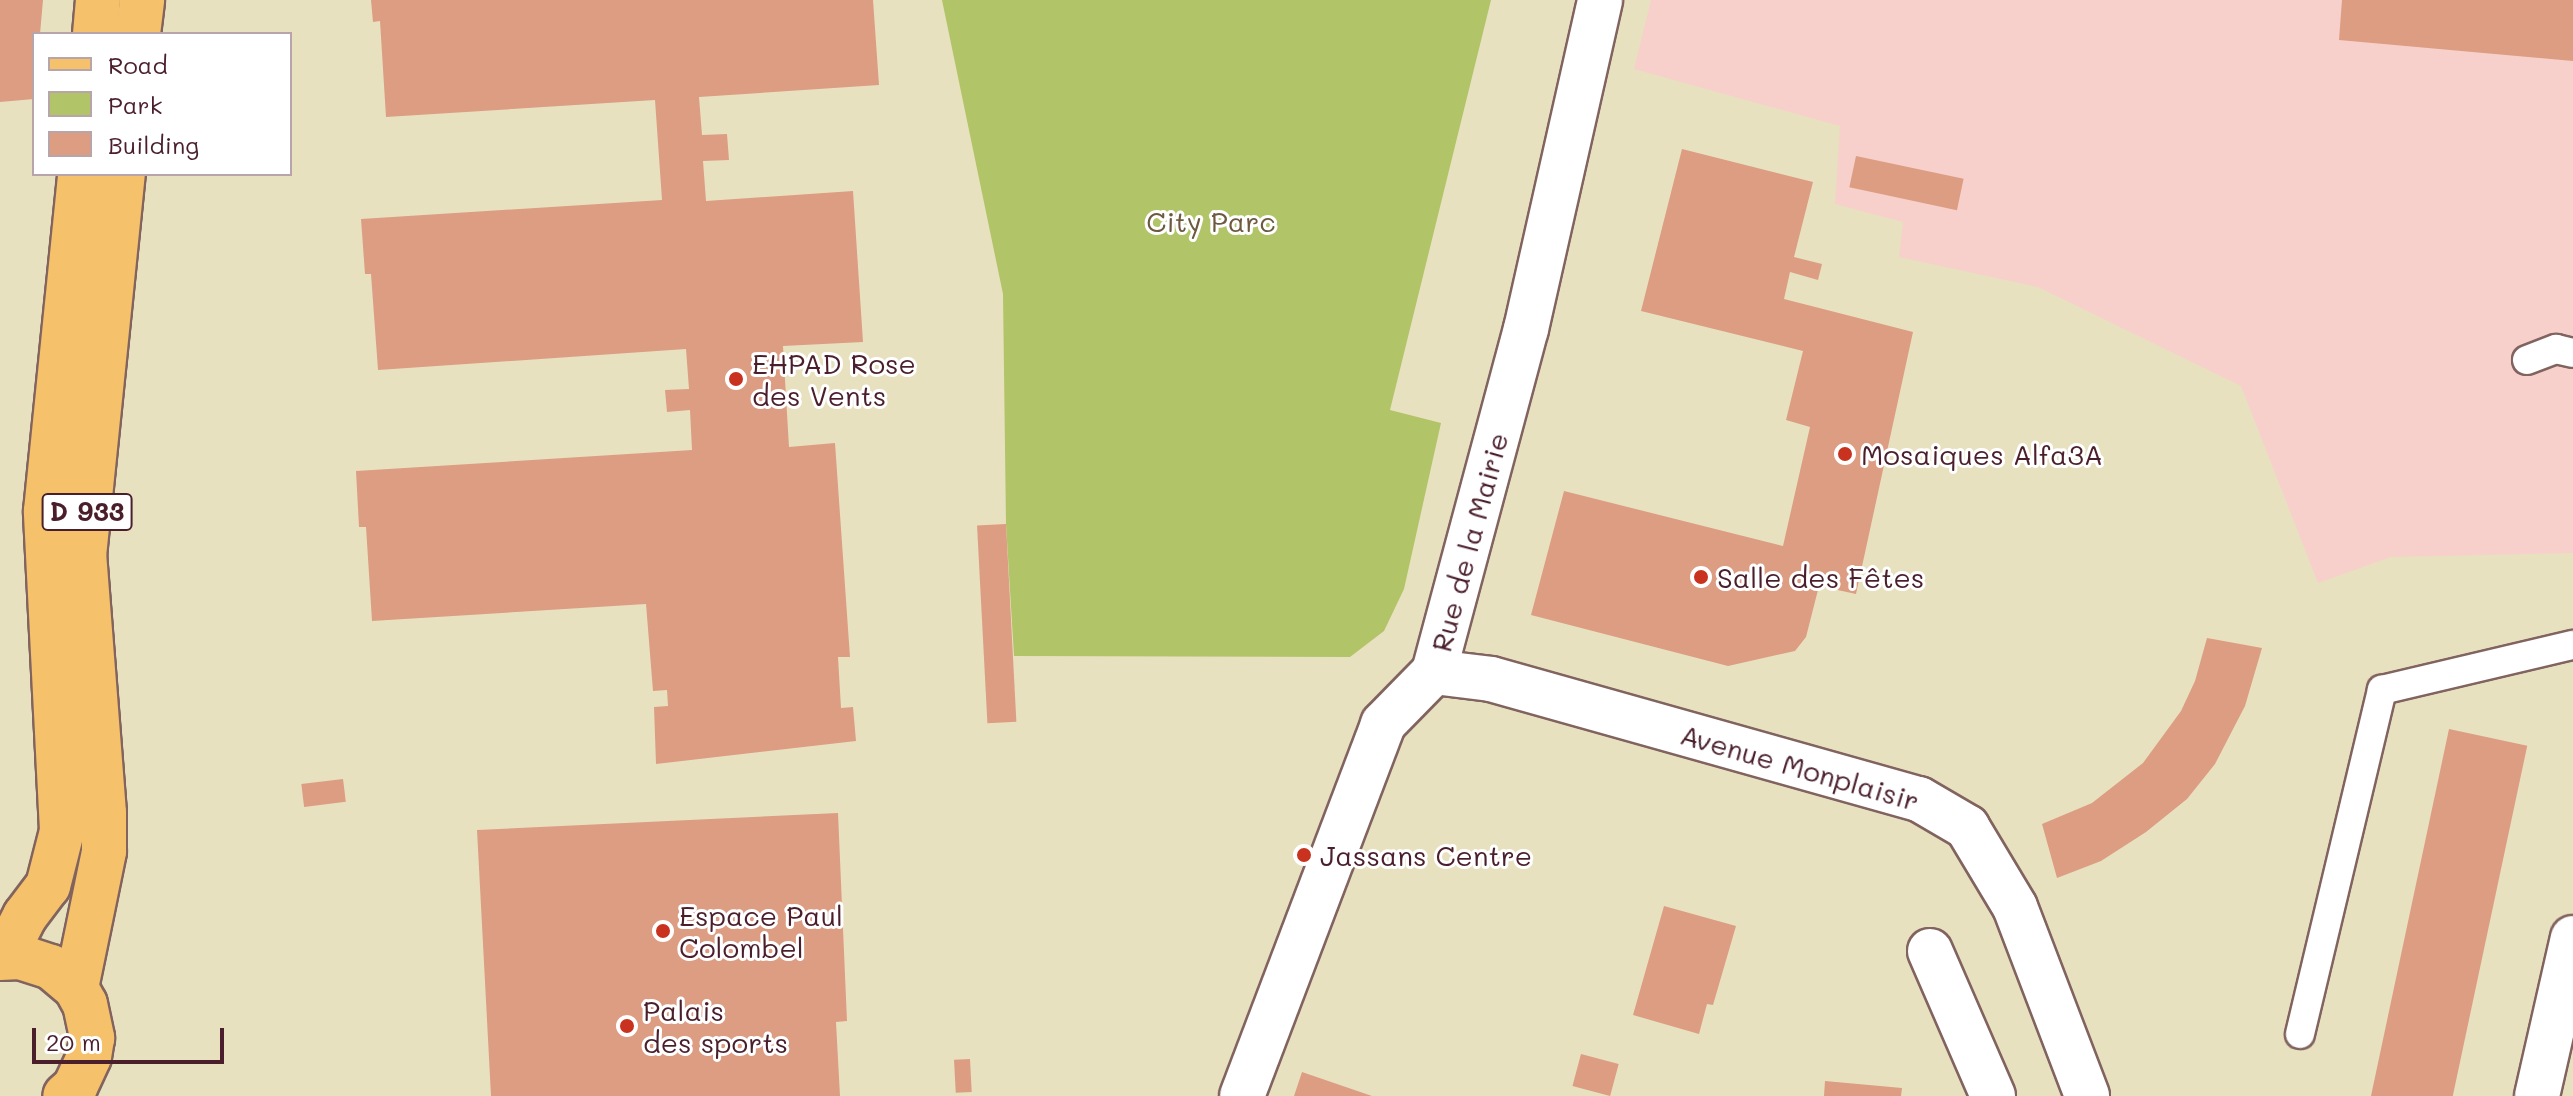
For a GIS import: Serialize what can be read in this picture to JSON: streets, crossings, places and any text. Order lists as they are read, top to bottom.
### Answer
{
  "streets": {
    "main road": ["D 933"],
    "street": ["Rue de la Mairie", "Avenue Monplaisir"]
  },
  "crossings": [
    ["Rue de la Mairie", "Avenue Monplaisir"]
  ],
  "parks": ["City Parc"],
  "places": [
    "EHPAD Rose des Vents",
    "Mosaiques Alfa3A",
    "Salle des Fêtes",
    "Jassans Centre",
    "Espace Paul Colombel",
    "Palais des sports"
  ],
  "legend": ["Road", "Park", "Building"],
  "scale_bar": "20 m"
}
